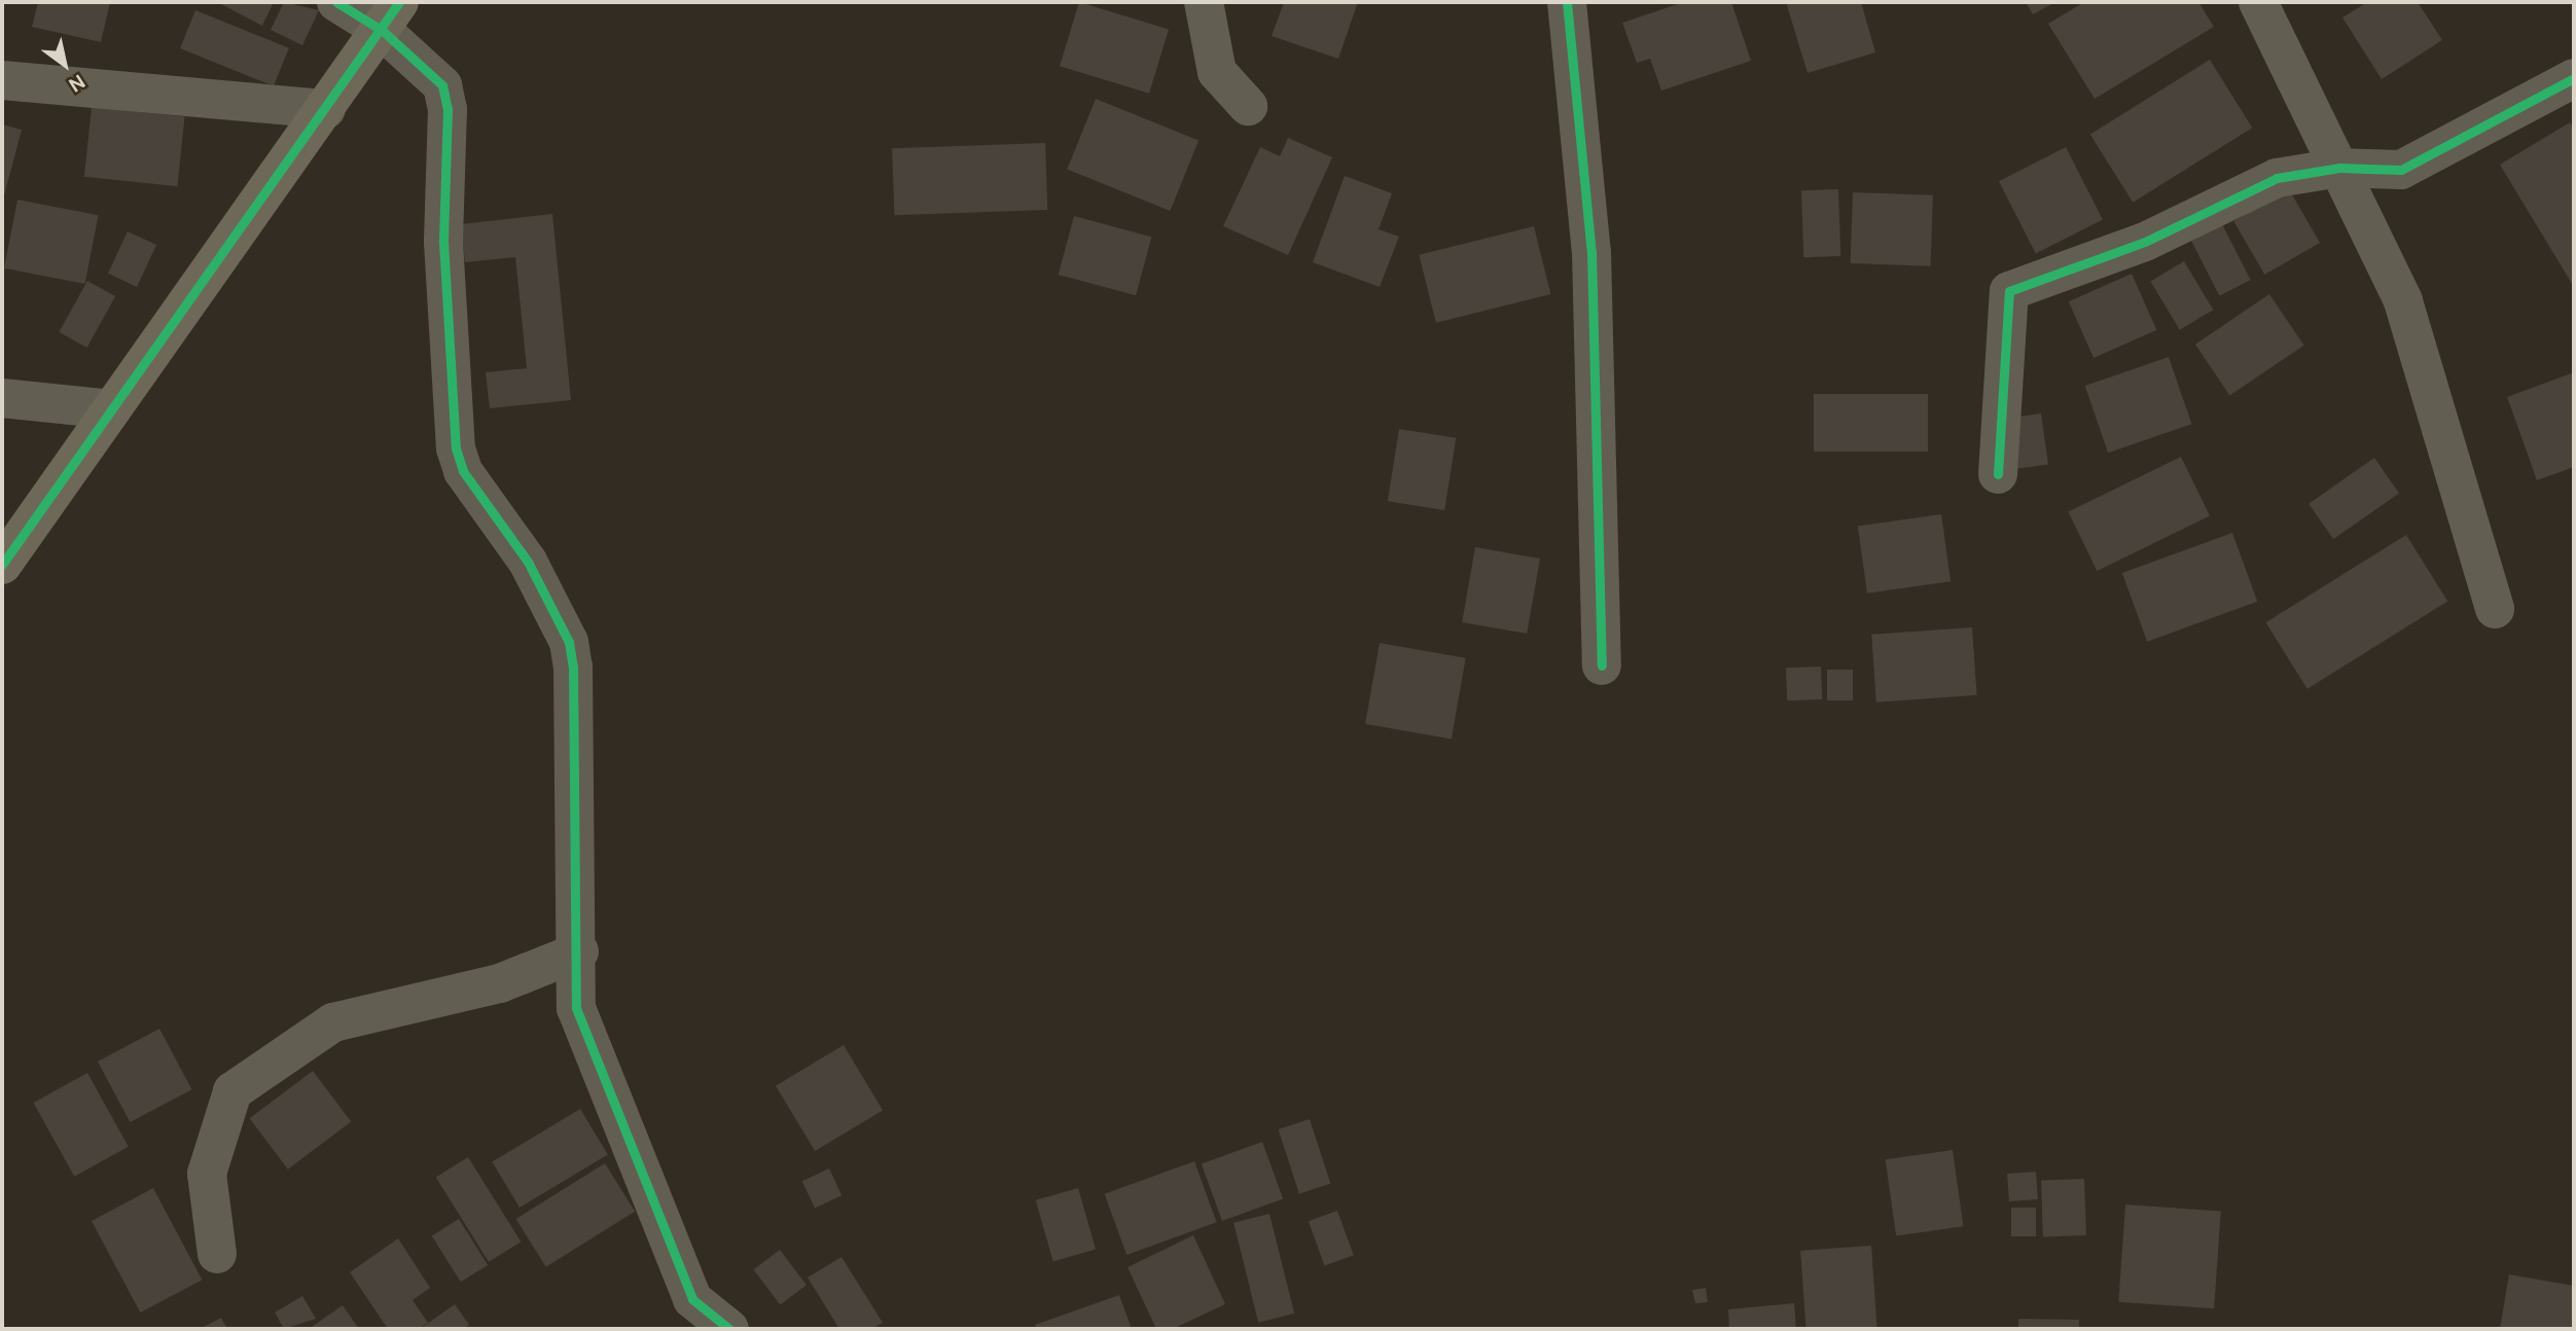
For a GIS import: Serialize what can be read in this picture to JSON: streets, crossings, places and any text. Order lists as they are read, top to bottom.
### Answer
{
  "north": "bottom right"
}
